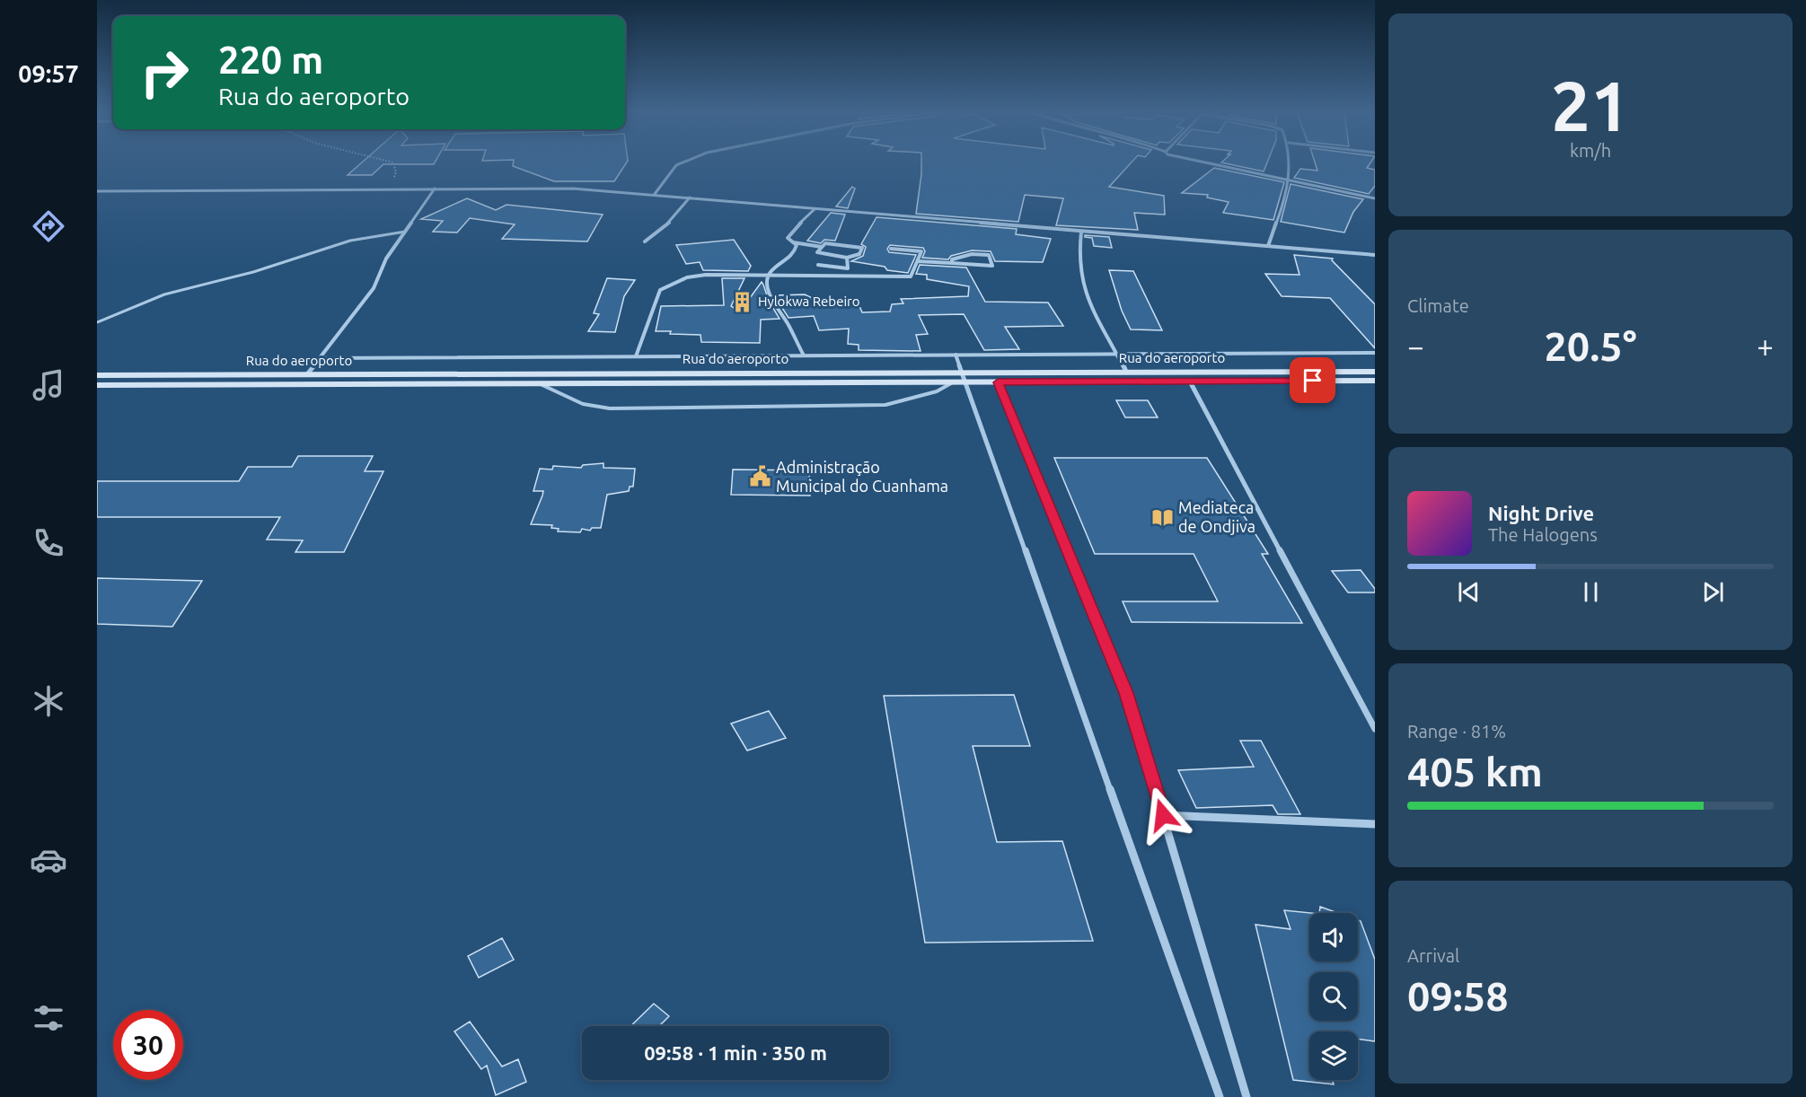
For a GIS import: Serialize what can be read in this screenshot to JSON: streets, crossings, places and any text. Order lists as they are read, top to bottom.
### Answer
{
  "streets": {
    "main road": ["Rua do aeroporto"]
  },
  "places": {
    "building": ["Hylokwa Rebeiro"],
    "public building": ["Administração Municipal do Cuanhama"],
    "library": ["Mediateca de Ondjiva"]
  },
  "page": {
    "tabs": "09:57",
    "tile": [
      ["21", "km/h"],
      "Climate",
      ["Range · 81%", "405 km"],
      ["Arrival", "09:58"]
    ],
    "turn": ["220 m", "Rua do aeroporto"],
    "heat": ["−", "20.5°", "+"],
    "song": ["Night Drive", "The Halogens"],
    "limit": "30",
    "trip": "09:58 · 1 min · 350 m"
  }
}
